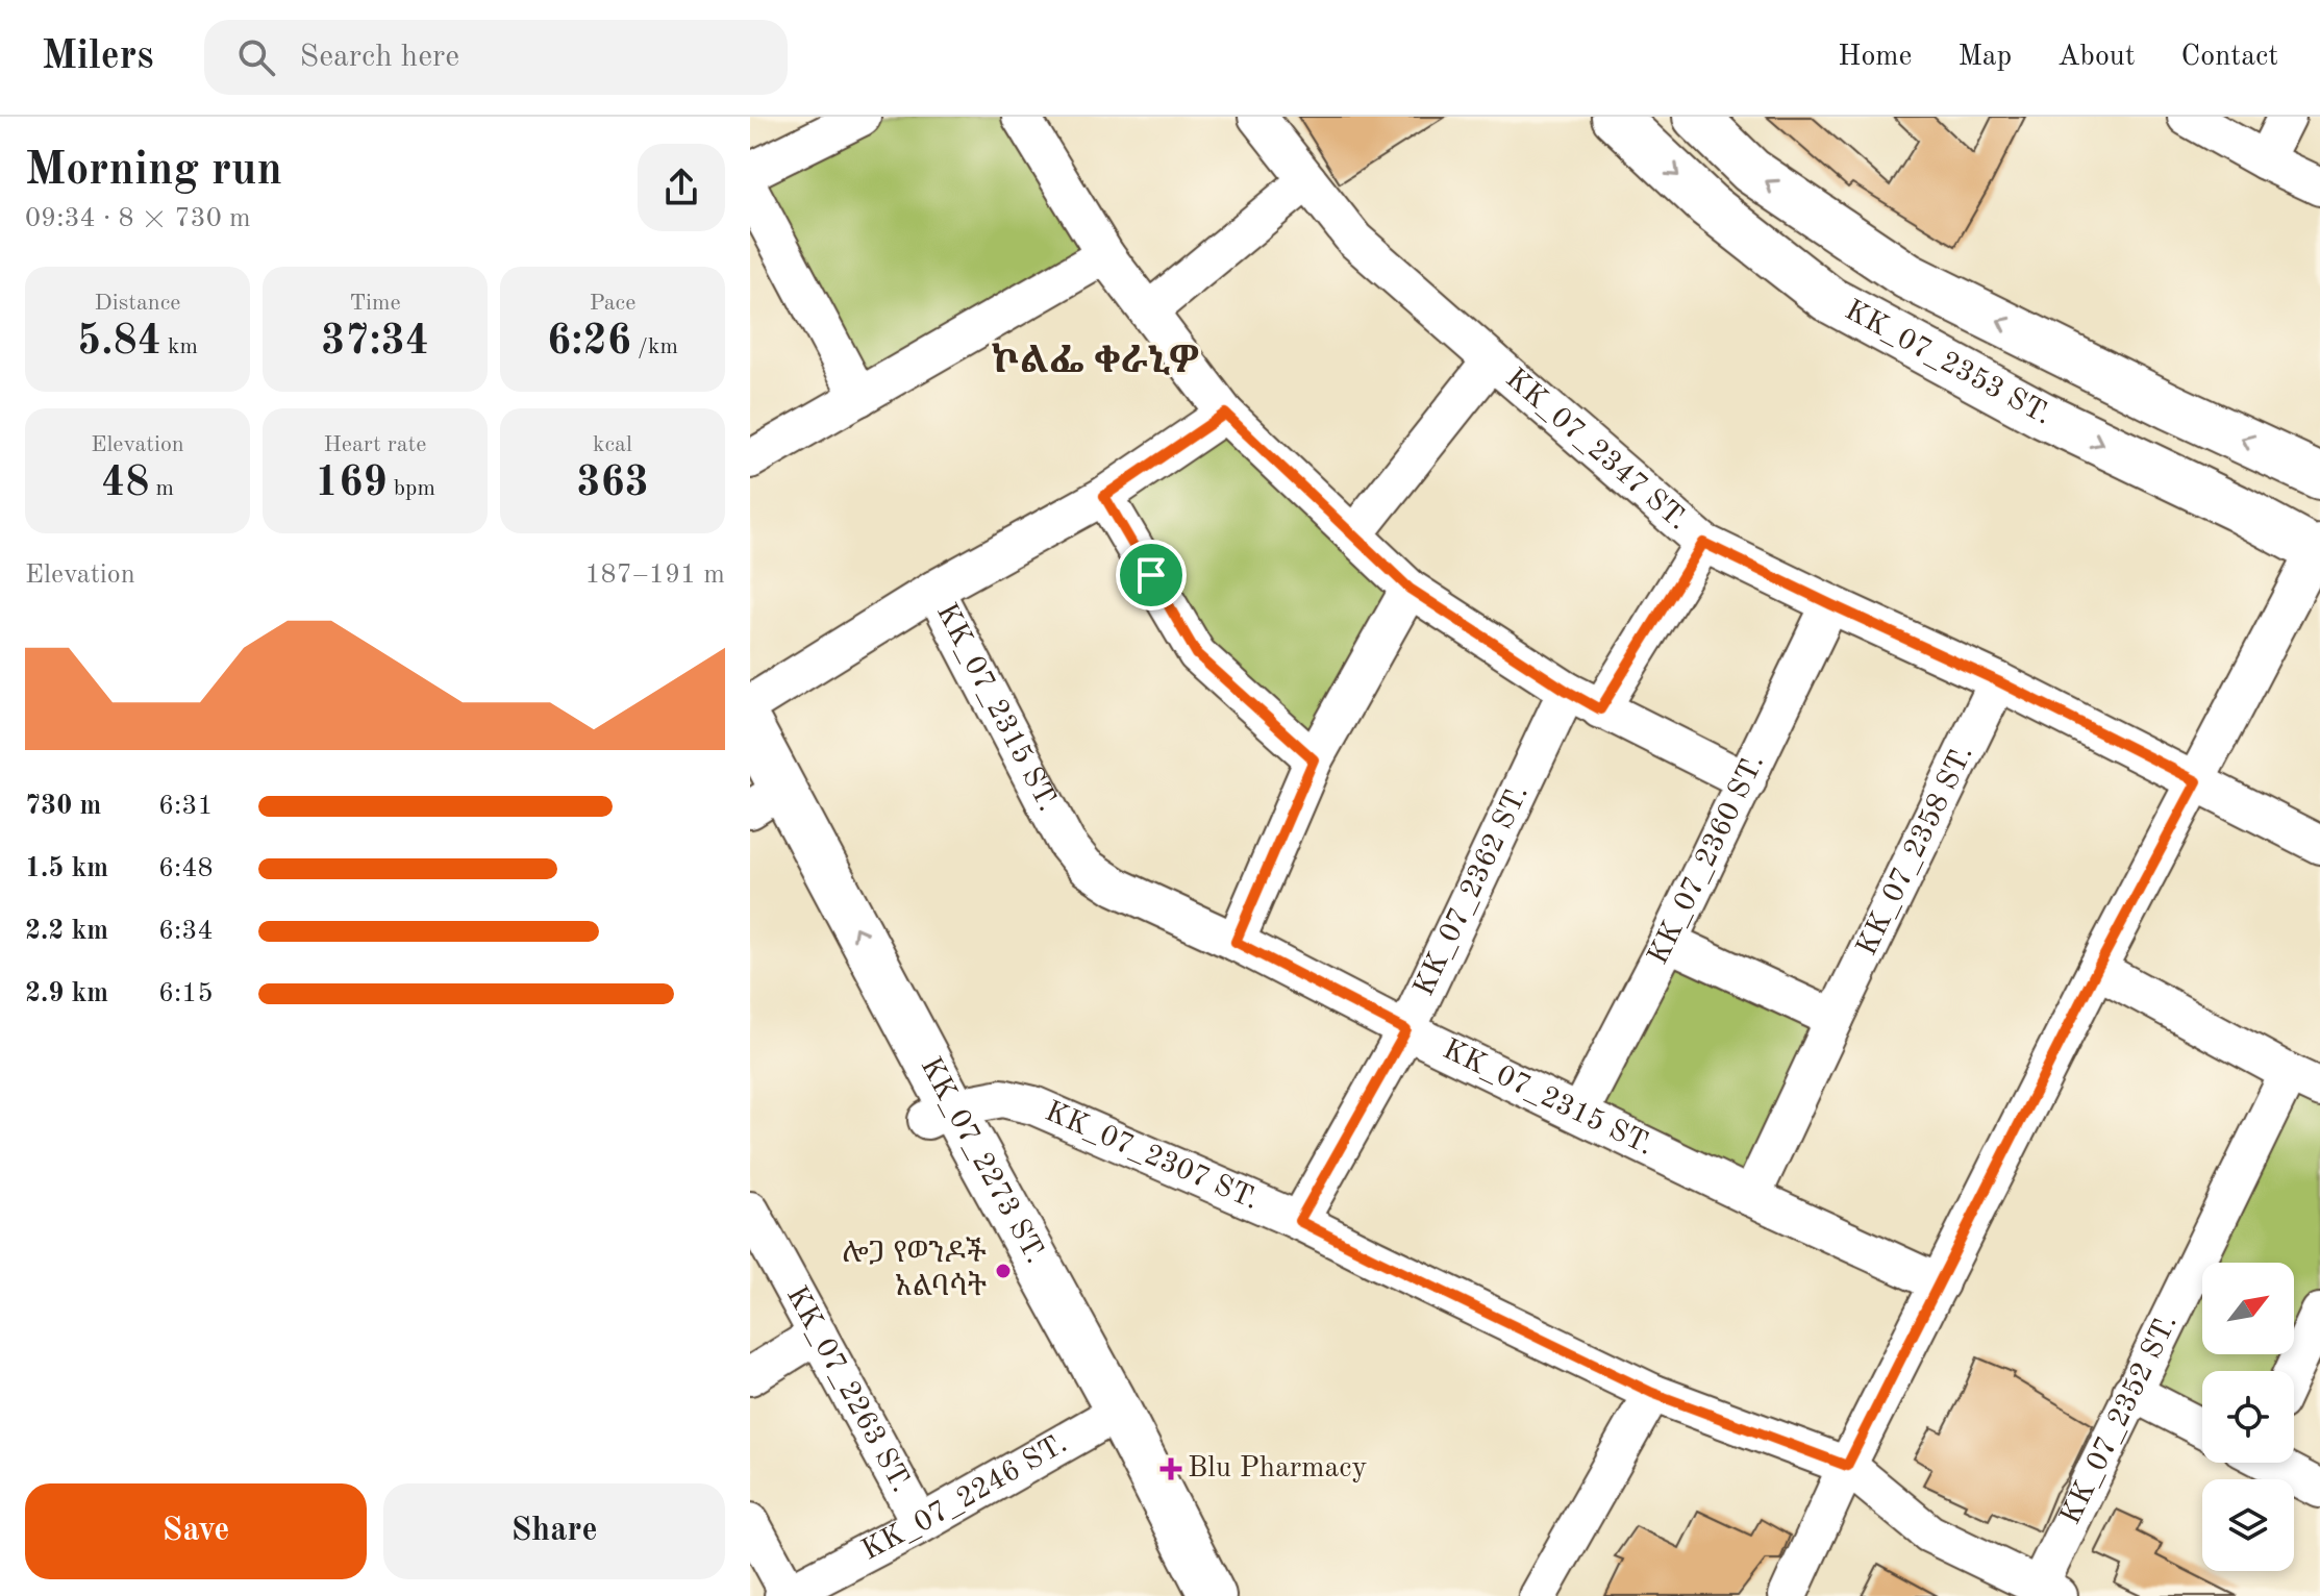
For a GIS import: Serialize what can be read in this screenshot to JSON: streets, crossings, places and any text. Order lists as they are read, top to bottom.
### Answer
{
  "streets": {
    "street": [
      "KK_07_2353 ST.",
      "KK_07_2347 ST.",
      "KK_07_2315 ST.",
      "KK_07_2358 ST.",
      "KK_07_2360 ST.",
      "KK_07_2362 ST.",
      "KK_07_2307 ST.",
      "KK_07_2273 ST.",
      "KK_07_2263 ST.",
      "KK_07_2352 ST.",
      "KK_07_2246 ST."
    ]
  },
  "crossings": [
    ["KK_07_2347 ST.", "KK_07_2358 ST."],
    ["KK_07_2347 ST.", "KK_07_2360 ST."],
    ["KK_07_2315 ST.", "KK_07_2358 ST."],
    ["KK_07_2315 ST.", "KK_07_2360 ST."],
    ["KK_07_2315 ST.", "KK_07_2362 ST."],
    ["KK_07_2362 ST.", "KK_07_2307 ST."],
    ["KK_07_2307 ST.", "KK_07_2273 ST."],
    ["KK_07_2307 ST.", "KK_07_2352 ST."],
    ["KK_07_2273 ST.", "KK_07_2246 ST."],
    ["KK_07_2263 ST.", "KK_07_2246 ST."]
  ],
  "districts": ["ኮልፌ ቀራኒዎ"],
  "places": {
    "other": ["ሎጋ የወንዶች አልባሳት"],
    "health": ["Blu Pharmacy"]
  },
  "north": "top right",
  "page": {
    "header": "Milers",
    "search": "Search here",
    "nav": [
      "Home",
      "Map",
      "About",
      "Contact"
    ],
    "heading": ["Morning run", "09:34 · 8 × 730 m"],
    "stats": [
      ["Distance", "5.84 km"],
      ["Time", "37:34"],
      ["Pace", "6:26 /km"],
      ["Elevation", "48 m"],
      ["Heart rate", "169 bpm"],
      ["kcal", "363"]
    ],
    "chart": ["Elevation", "187–191 m"],
    "list": [
      {
        "name": "730 m",
        "note": "6:31"
      },
      {
        "name": "1.5 km",
        "note": "6:48"
      },
      {
        "name": "2.2 km",
        "note": "6:34"
      },
      {
        "name": "2.9 km",
        "note": "6:15"
      }
    ],
    "buttons": ["Save", "Share"]
  }
}
